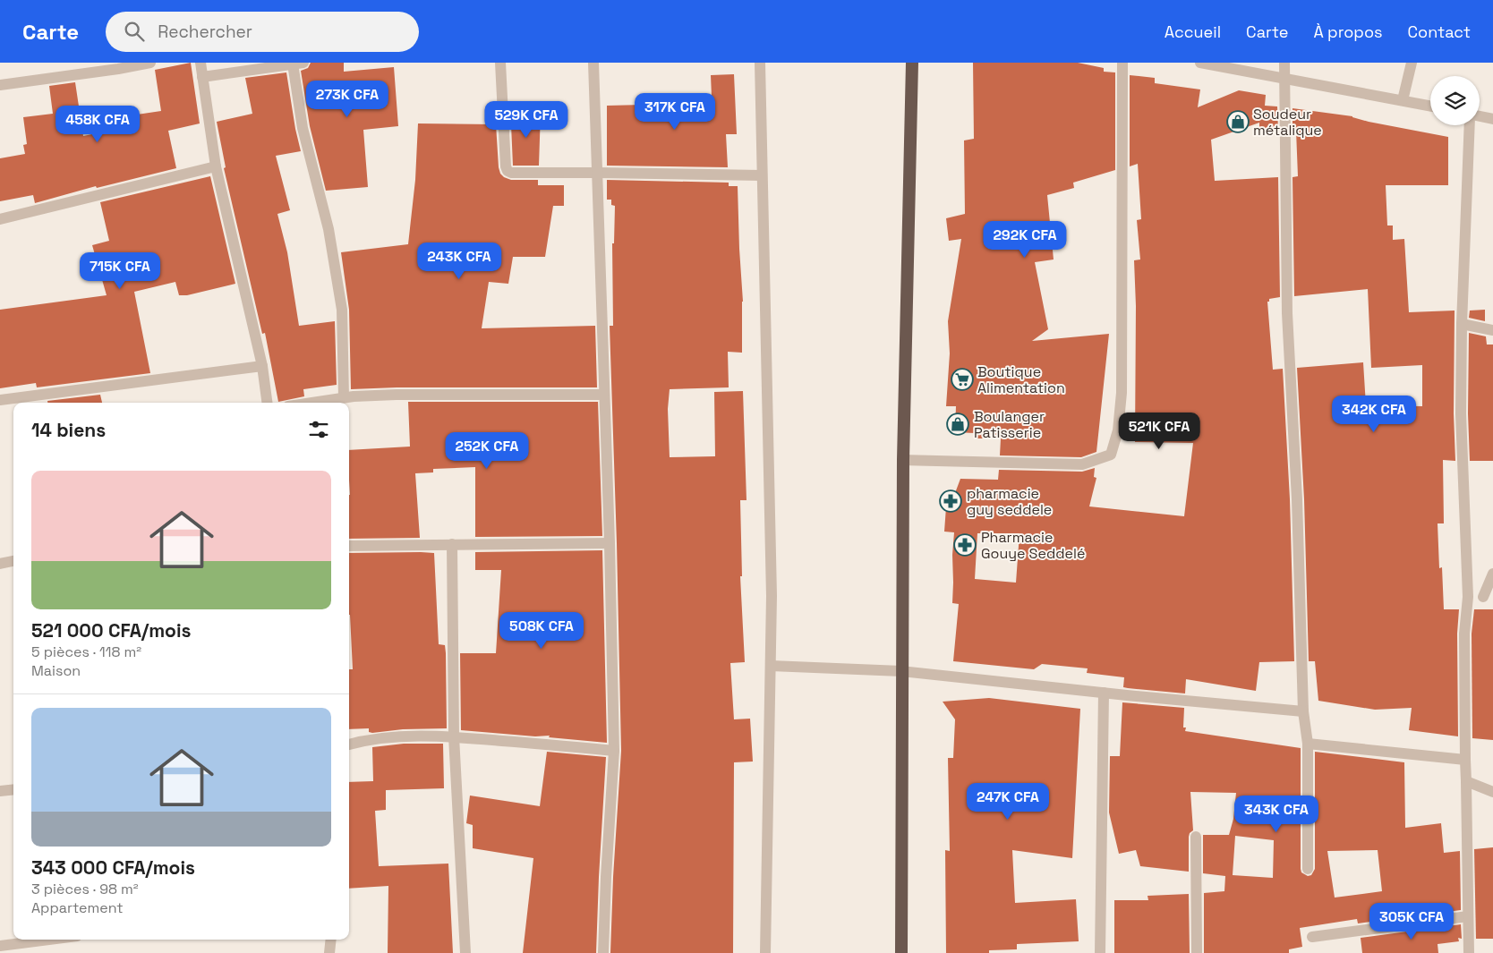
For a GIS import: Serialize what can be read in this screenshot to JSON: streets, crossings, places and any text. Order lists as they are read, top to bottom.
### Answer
{
  "places": {
    "shop": ["Soudeur métalique", "Boulanger Patisserie"],
    "supermarket": ["Boutique Alimentation"],
    "pharmacy": ["pharmacie guy seddele", "Pharmacie Gouye Seddelé"]
  },
  "page": {
    "header": "Carte",
    "search": "Rechercher",
    "nav": [
      "Accueil",
      "Carte",
      "À propos",
      "Contact"
    ],
    "price": [
      "273K CFA",
      "317K CFA",
      "529K CFA",
      "458K CFA",
      "292K CFA",
      "243K CFA",
      "715K CFA",
      "342K CFA",
      "521K CFA",
      "252K CFA",
      "508K CFA",
      "247K CFA",
      "343K CFA",
      "305K CFA"
    ],
    "heading": "14 biens",
    "list": [
      {
        "name": "521 000 CFA/mois",
        "note": "5 pièces · 118 m² · Maison"
      },
      {
        "name": "343 000 CFA/mois",
        "note": "3 pièces · 98 m² · Appartement"
      }
    ]
  }
}
